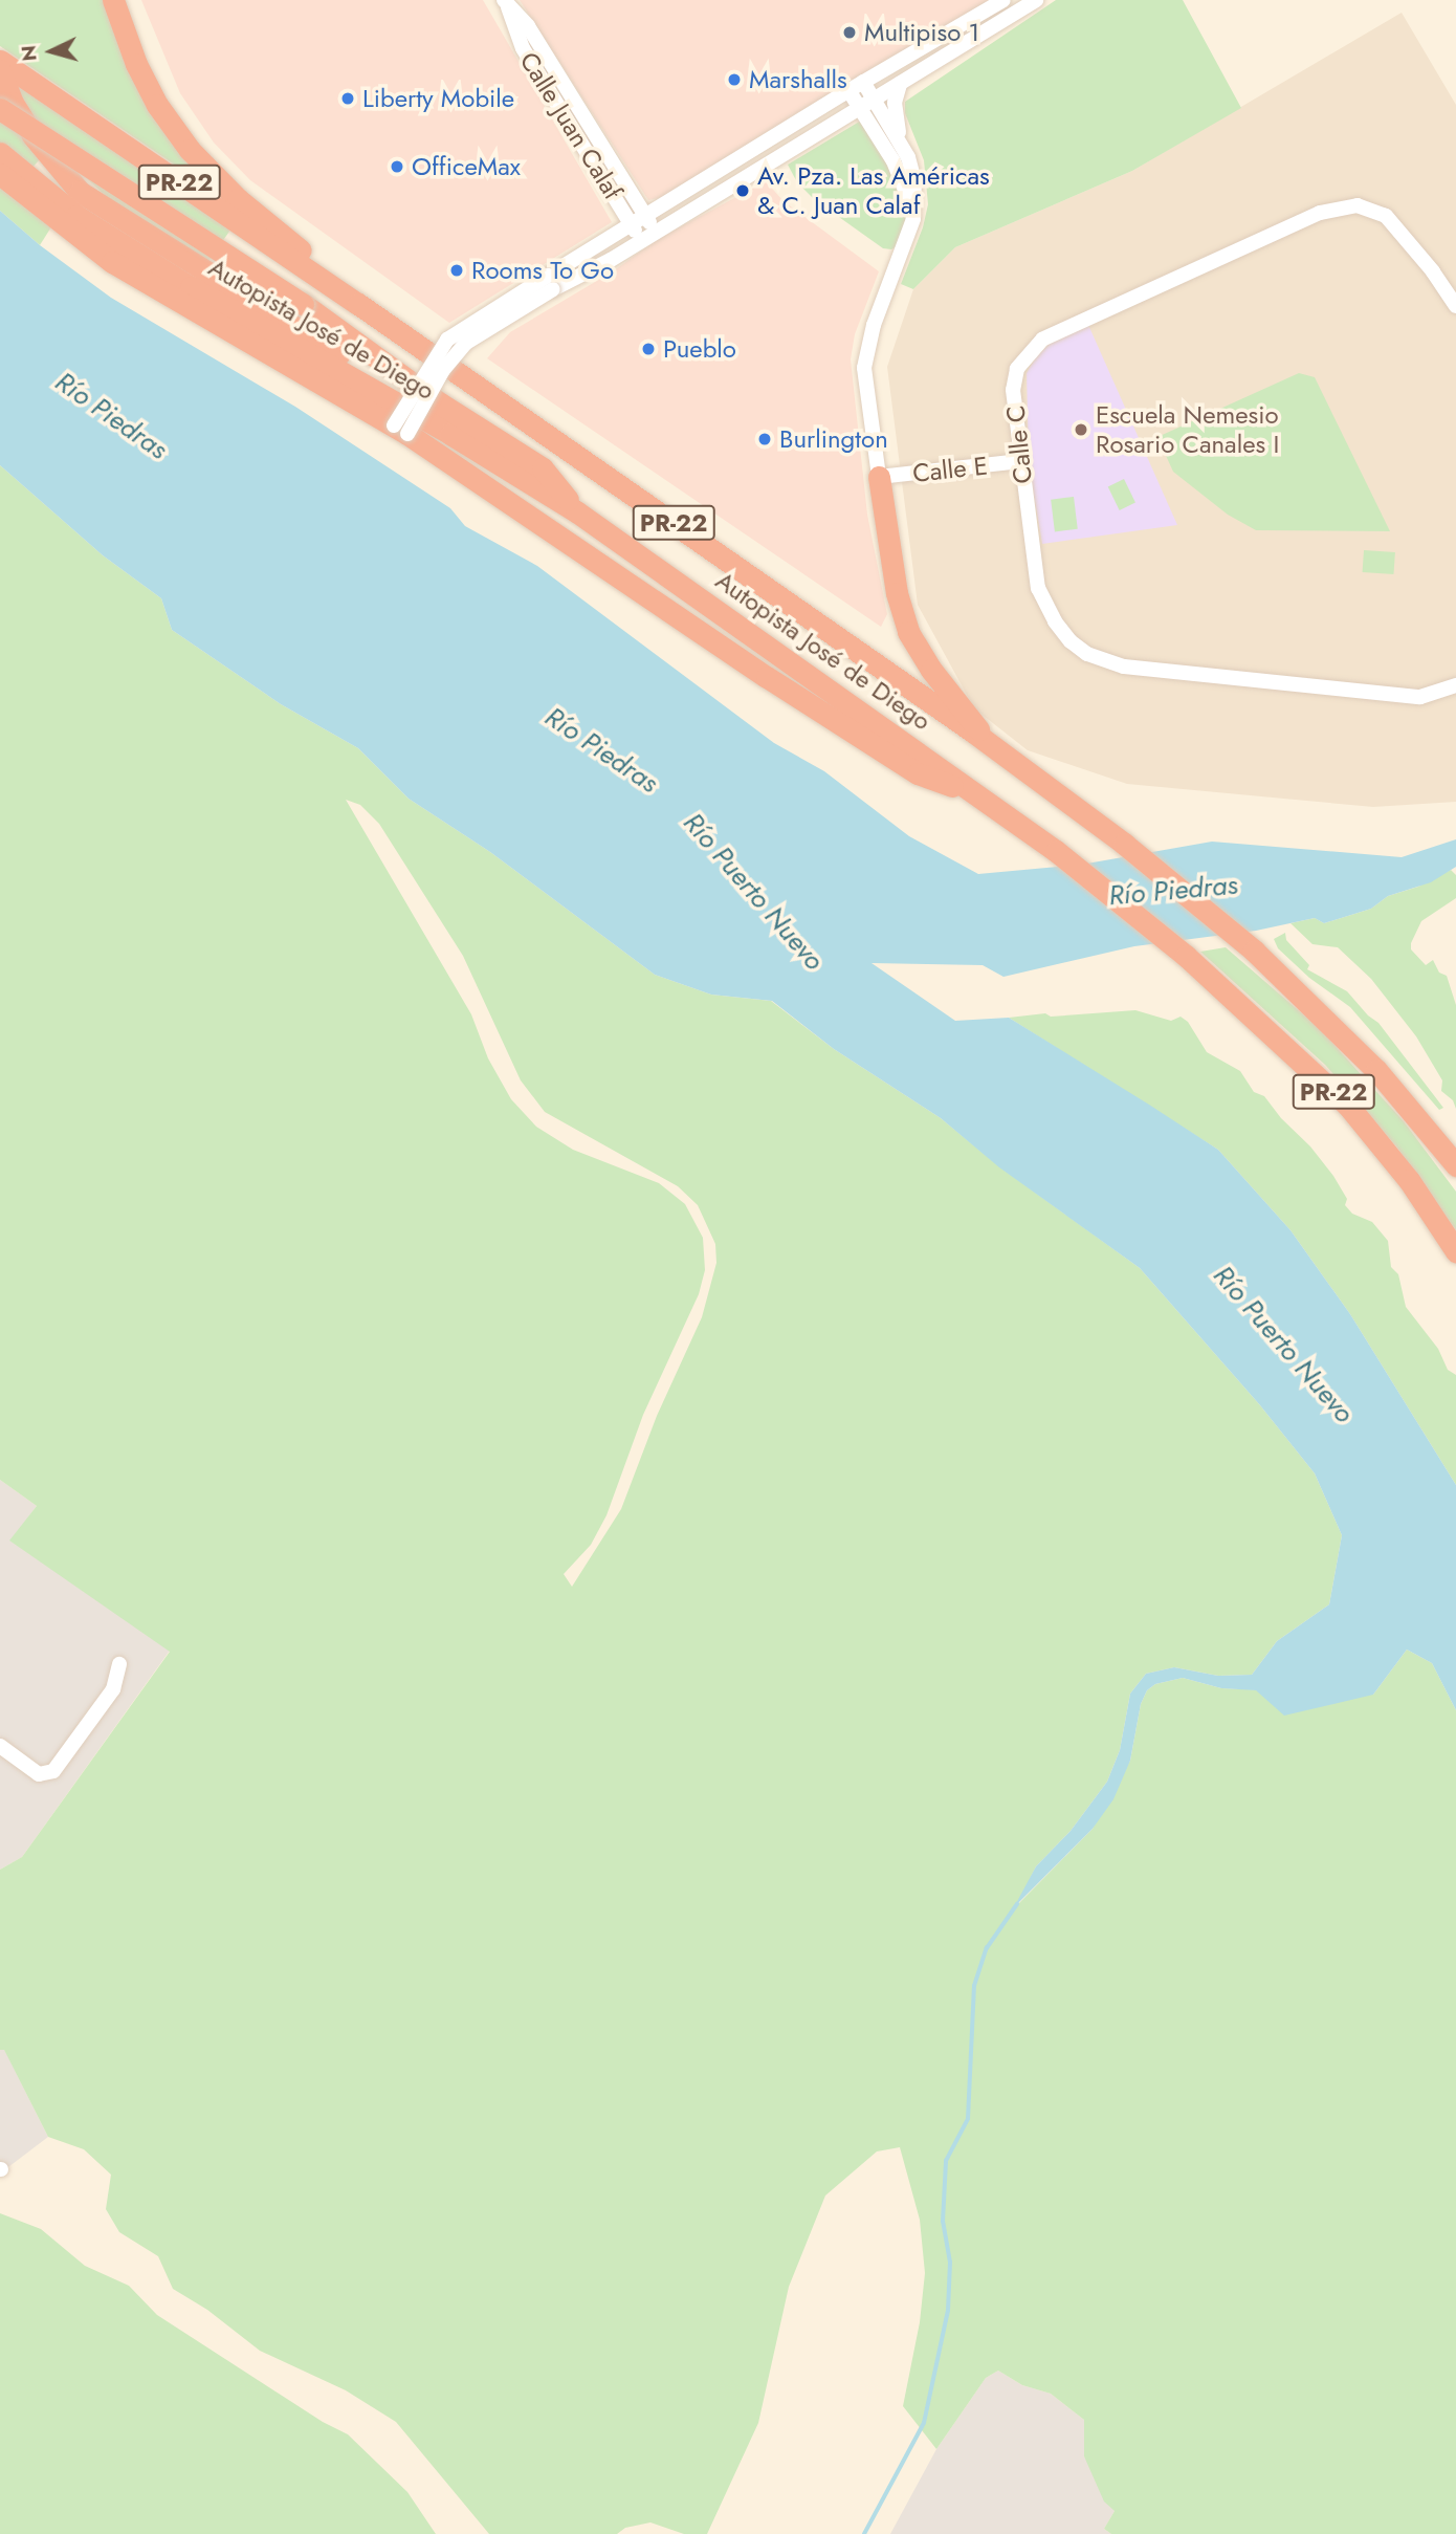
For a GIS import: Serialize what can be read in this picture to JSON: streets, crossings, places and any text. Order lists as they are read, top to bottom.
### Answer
{
  "streets": {
    "highway": ["PR-22", "Autopista José de Diego"],
    "street": ["Calle Juan Calaf", "Calle C", "Calle E"]
  },
  "crossings": [
    ["Calle C", "Calle E"]
  ],
  "water": ["Río Piedras", "Río Puerto Nuevo"],
  "places": [
    "Multipiso 1",
    "Marshalls",
    "Liberty Mobile",
    "OfficeMax",
    "Av. Pza. Las Américas & C. Juan Calaf",
    "Rooms To Go",
    "Pueblo",
    "Escuela Nemesio Rosario Canales I",
    "Burlington"
  ],
  "north": "left"
}
